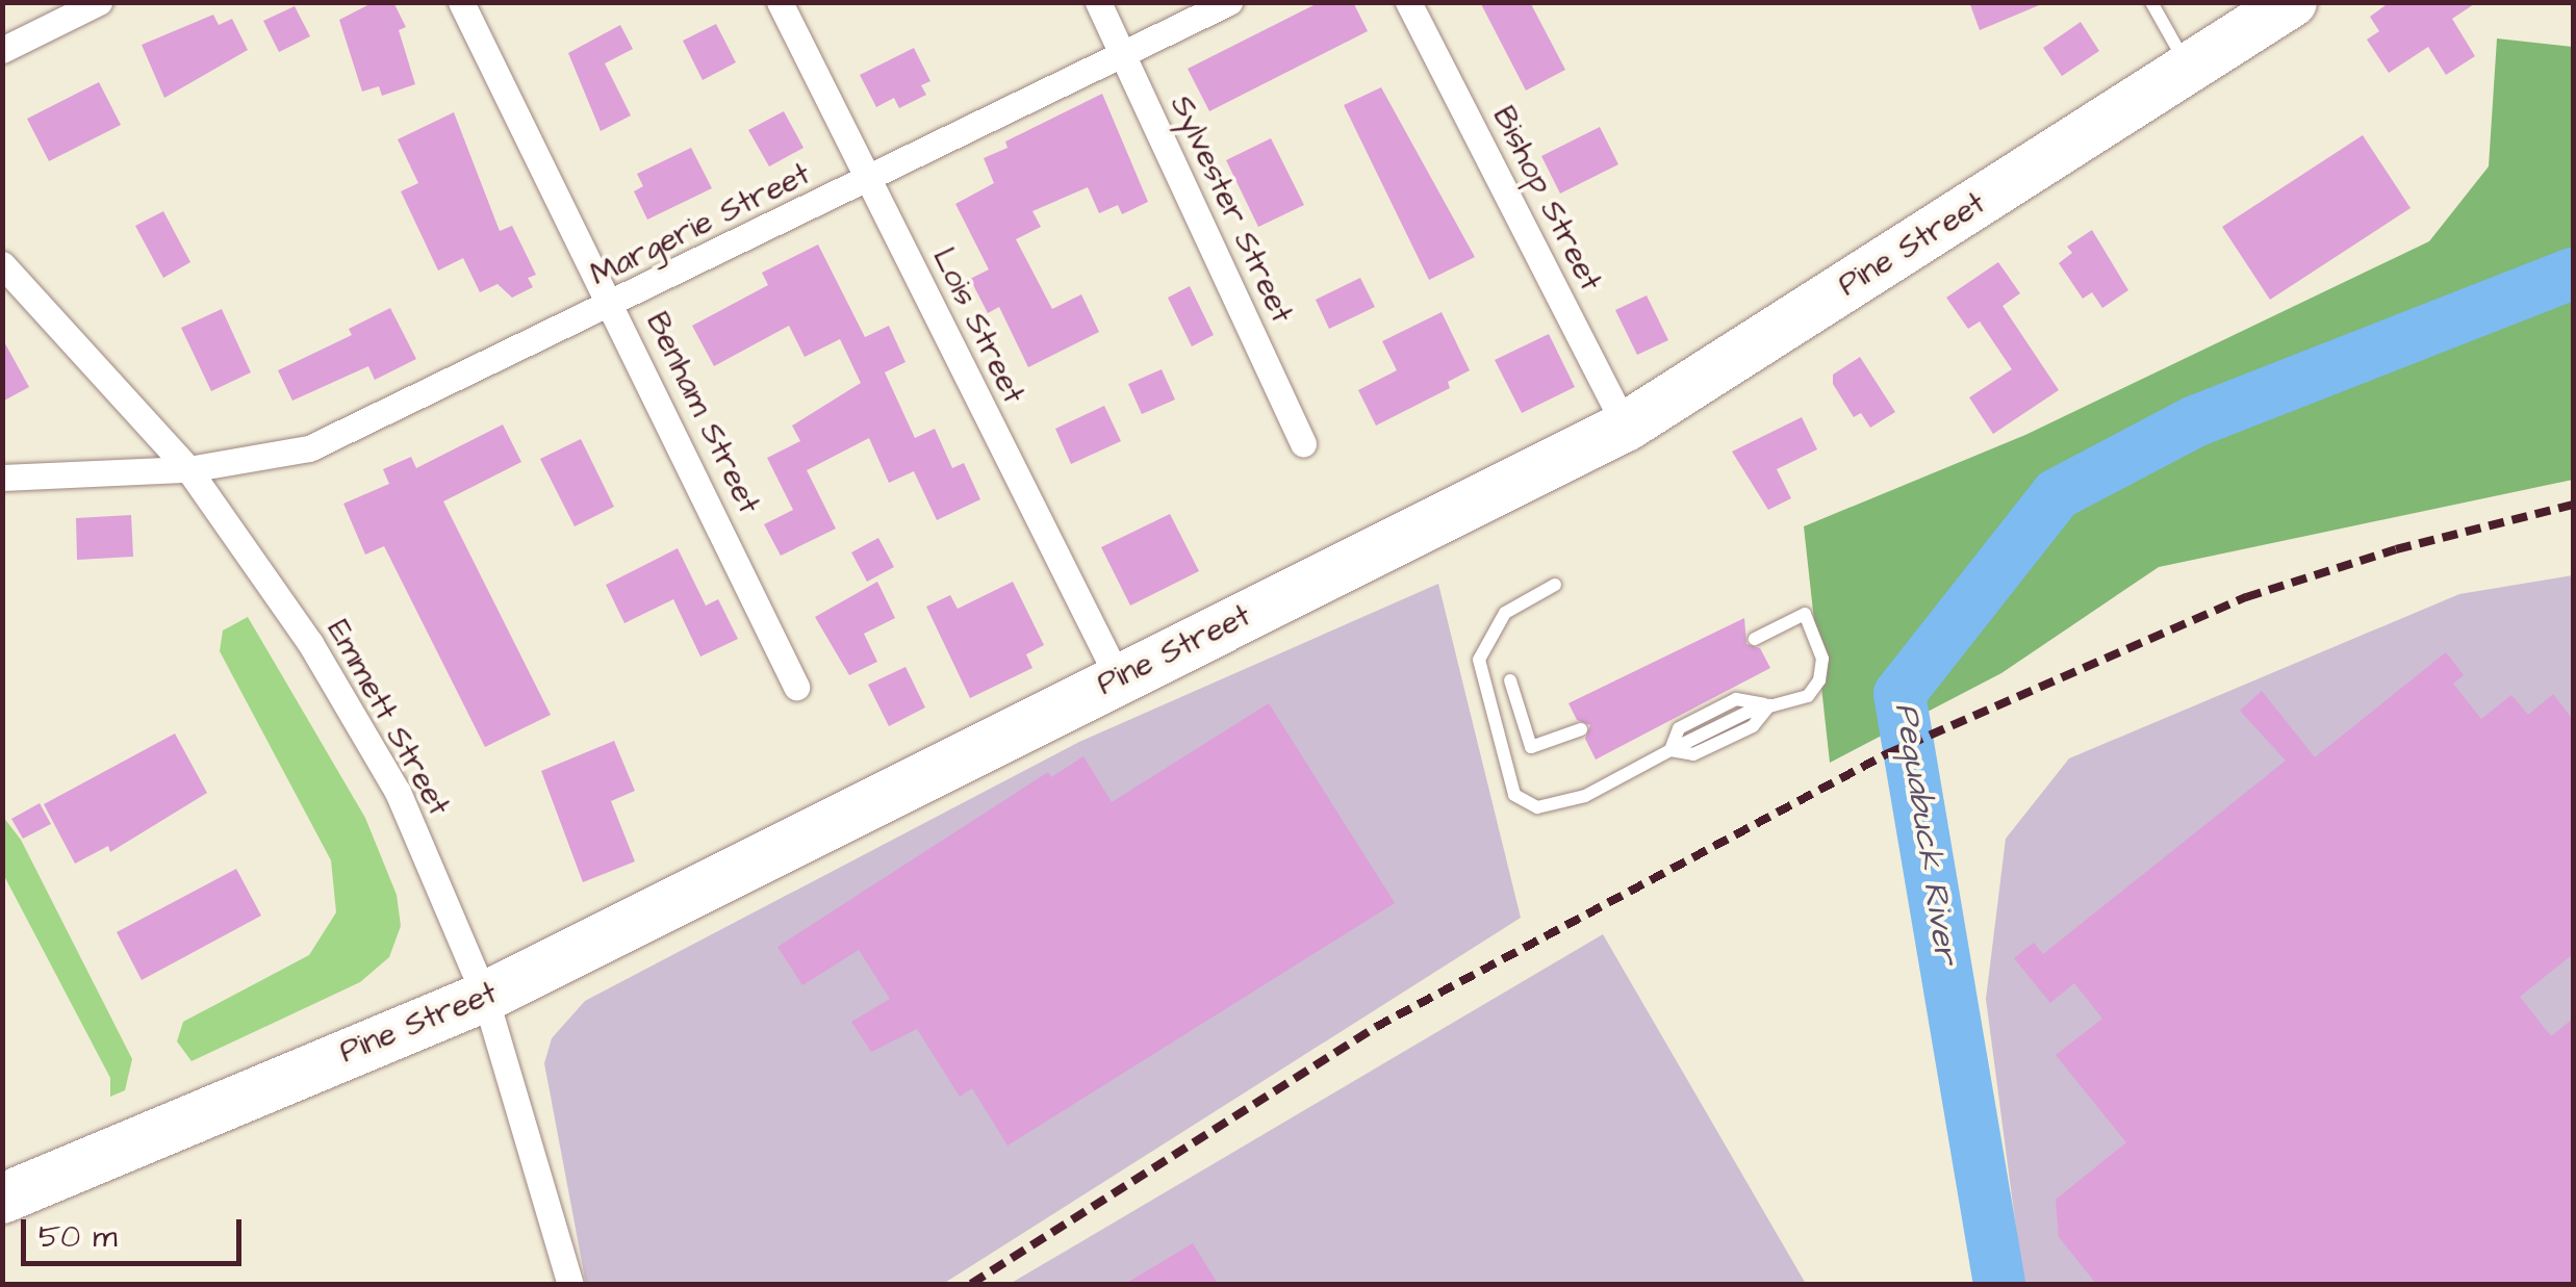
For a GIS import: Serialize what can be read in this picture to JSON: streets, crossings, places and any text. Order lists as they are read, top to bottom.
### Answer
{
  "streets": {
    "highway": ["Pine Street"],
    "street": [
      "Bishop Street",
      "Sylvester Street",
      "Margerie Street",
      "Lois Street",
      "Benham Street",
      "Emmett Street"
    ]
  },
  "crossings": [
    ["Bishop Street", "Pine Street"],
    ["Sylvester Street", "Margerie Street"],
    ["Margerie Street", "Lois Street"],
    ["Margerie Street", "Benham Street"],
    ["Margerie Street", "Emmett Street"],
    ["Pine Street", "Lois Street"],
    ["Pine Street", "Emmett Street"]
  ],
  "water": ["Pequabuck River"],
  "scale_bar": "50 m"
}
